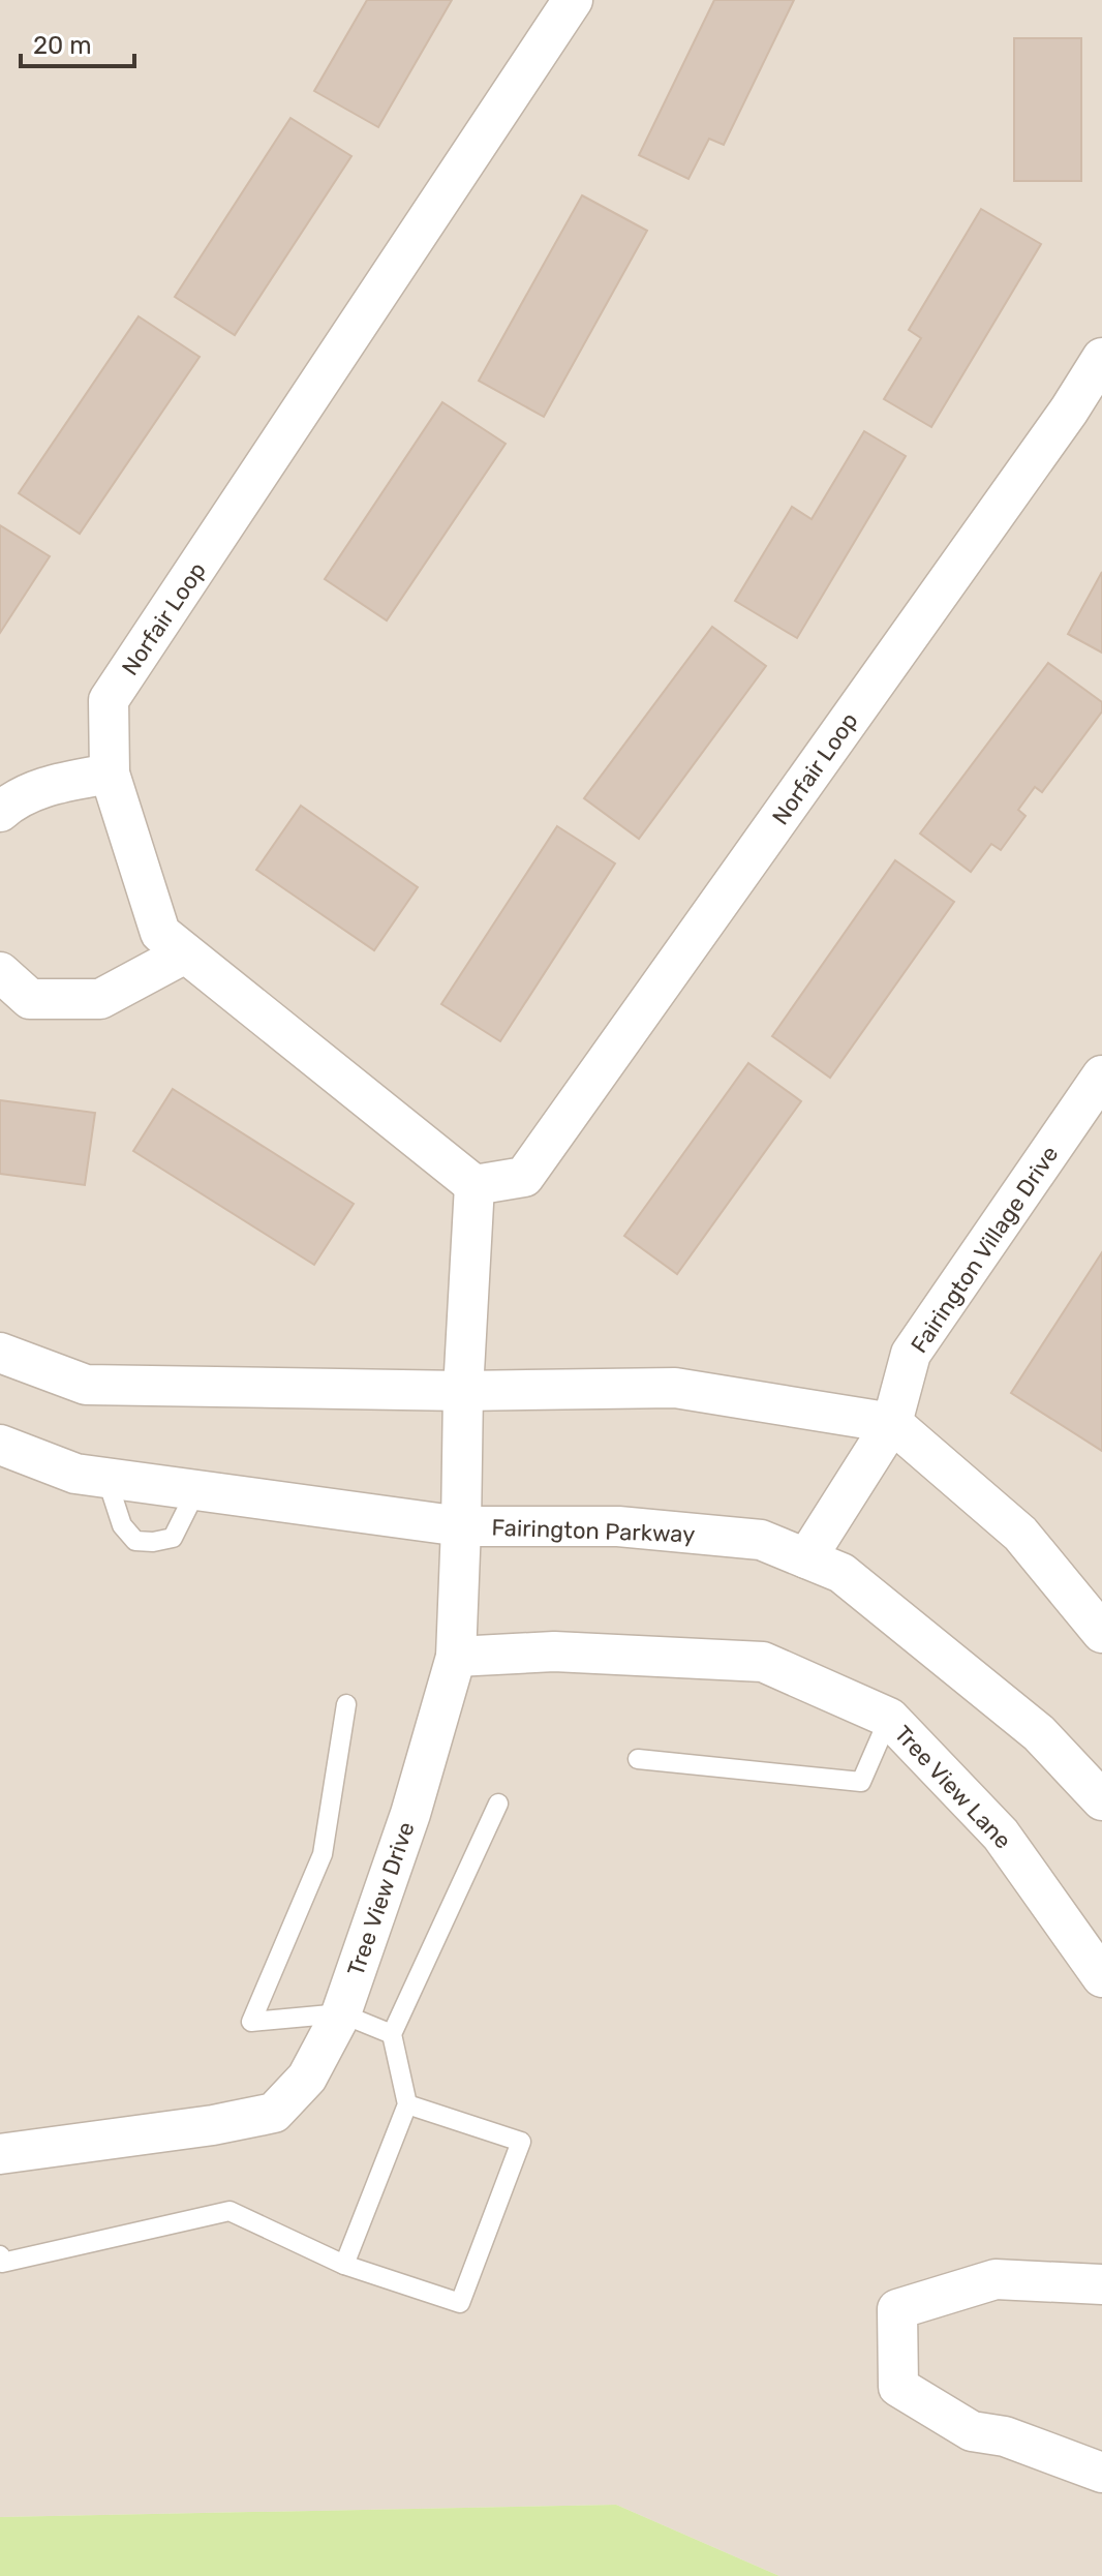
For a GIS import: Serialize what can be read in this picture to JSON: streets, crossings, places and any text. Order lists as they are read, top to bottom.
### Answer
{
  "streets": {
    "street": [
      "Norfair Loop",
      "Fairington Village Drive",
      "Fairington Parkway",
      "Tree View Lane",
      "Tree View Drive"
    ]
  },
  "crossings": [
    ["Fairington Village Drive", "Fairington Parkway"],
    ["Fairington Parkway", "Tree View Drive"],
    ["Tree View Lane", "Tree View Drive"]
  ],
  "scale_bar": "20 m"
}
